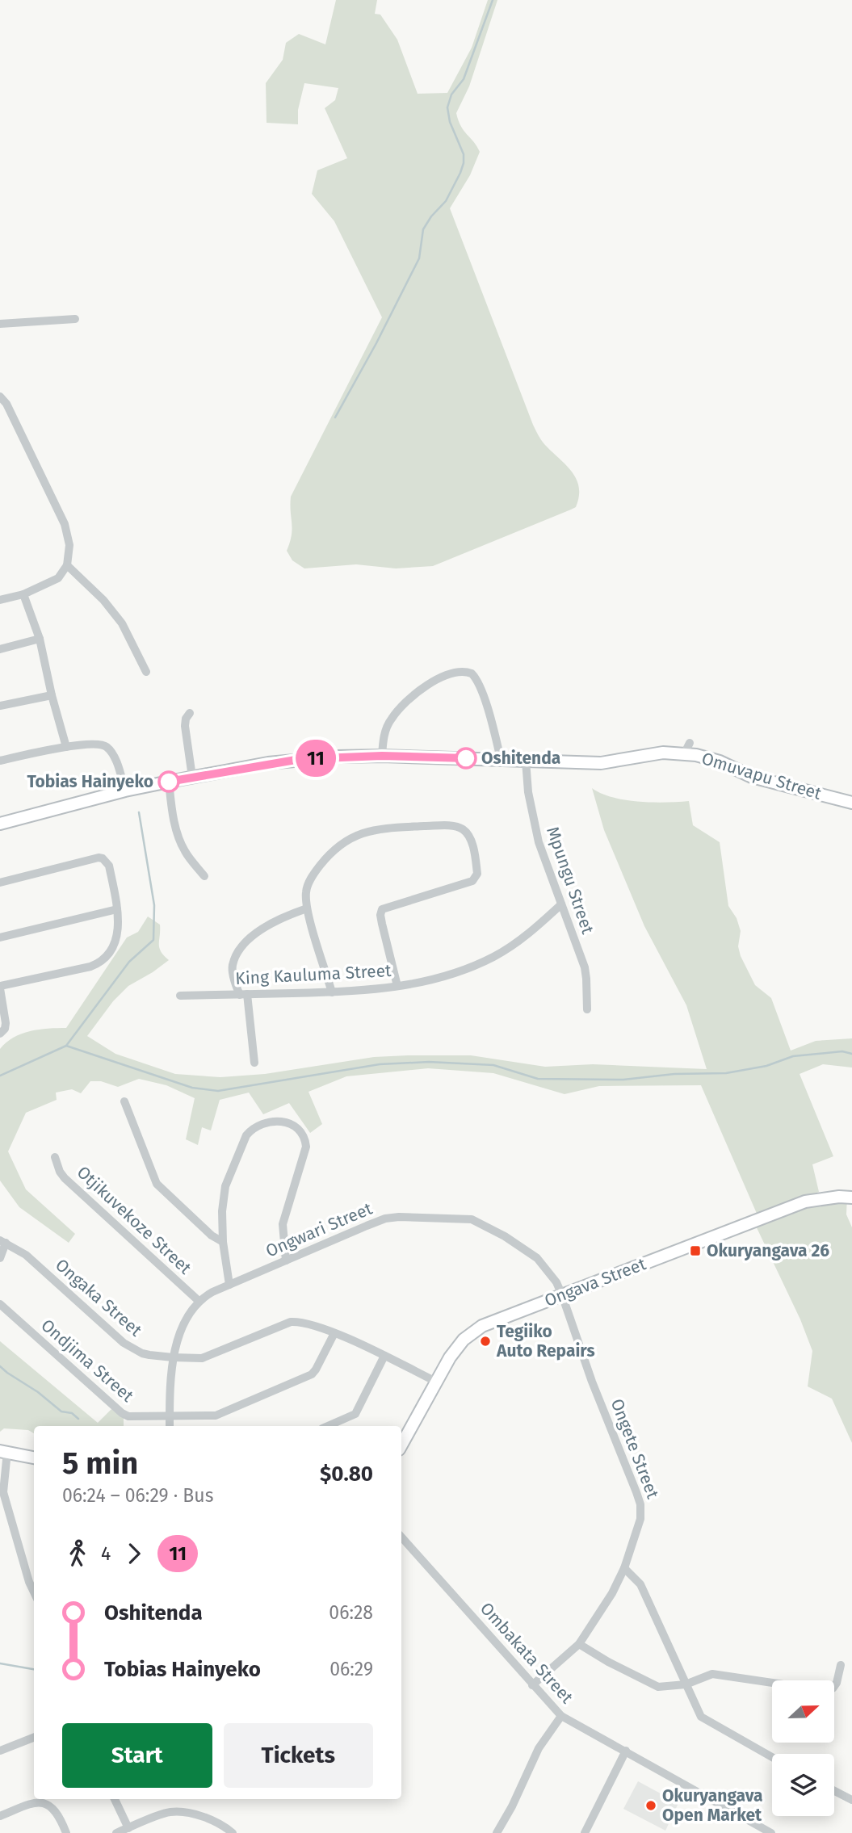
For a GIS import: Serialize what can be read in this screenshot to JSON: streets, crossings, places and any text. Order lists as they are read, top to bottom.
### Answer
{
  "streets": {
    "street": [
      "Omuvapu Street",
      "Mpungu Street",
      "King Kauluma Street",
      "Otjikuvekoze Street",
      "Ongwari Street",
      "Ongava Street",
      "Ongaka Street",
      "Ondjima Street",
      "Ongete Street",
      "Ombakata Street"
    ]
  },
  "crossings": [
    ["Omuvapu Street", "Mpungu Street"],
    ["Mpungu Street", "King Kauluma Street"],
    ["Otjikuvekoze Street", "Ongwari Street"],
    ["Ongwari Street", "Ongava Street"],
    ["Ongwari Street", "Ongete Street"],
    ["Ongava Street", "Ongaka Street"],
    ["Ongava Street", "Ongete Street"],
    ["Ongaka Street", "Ondjima Street"],
    ["Ongete Street", "Ombakata Street"]
  ],
  "places": {
    "other": [
      "Oshitenda",
      "Tobias Hainyeko",
      "Tegiiko Auto Repairs",
      "Okuryangava Open Market"
    ],
    "transit": ["Okuryangava 26"]
  },
  "lines": ["bus line 11"],
  "north": "right",
  "page": {
    "on_map": "11",
    "heading": ["5 min", "06:24 – 06:29 · Bus", "$0.80"],
    "legs": ["4", "11"],
    "list": [
      {
        "name": "Oshitenda",
        "value": "06:28"
      },
      {
        "name": "Tobias Hainyeko",
        "value": "06:29"
      }
    ],
    "buttons": ["Start", "Tickets"]
  }
}
